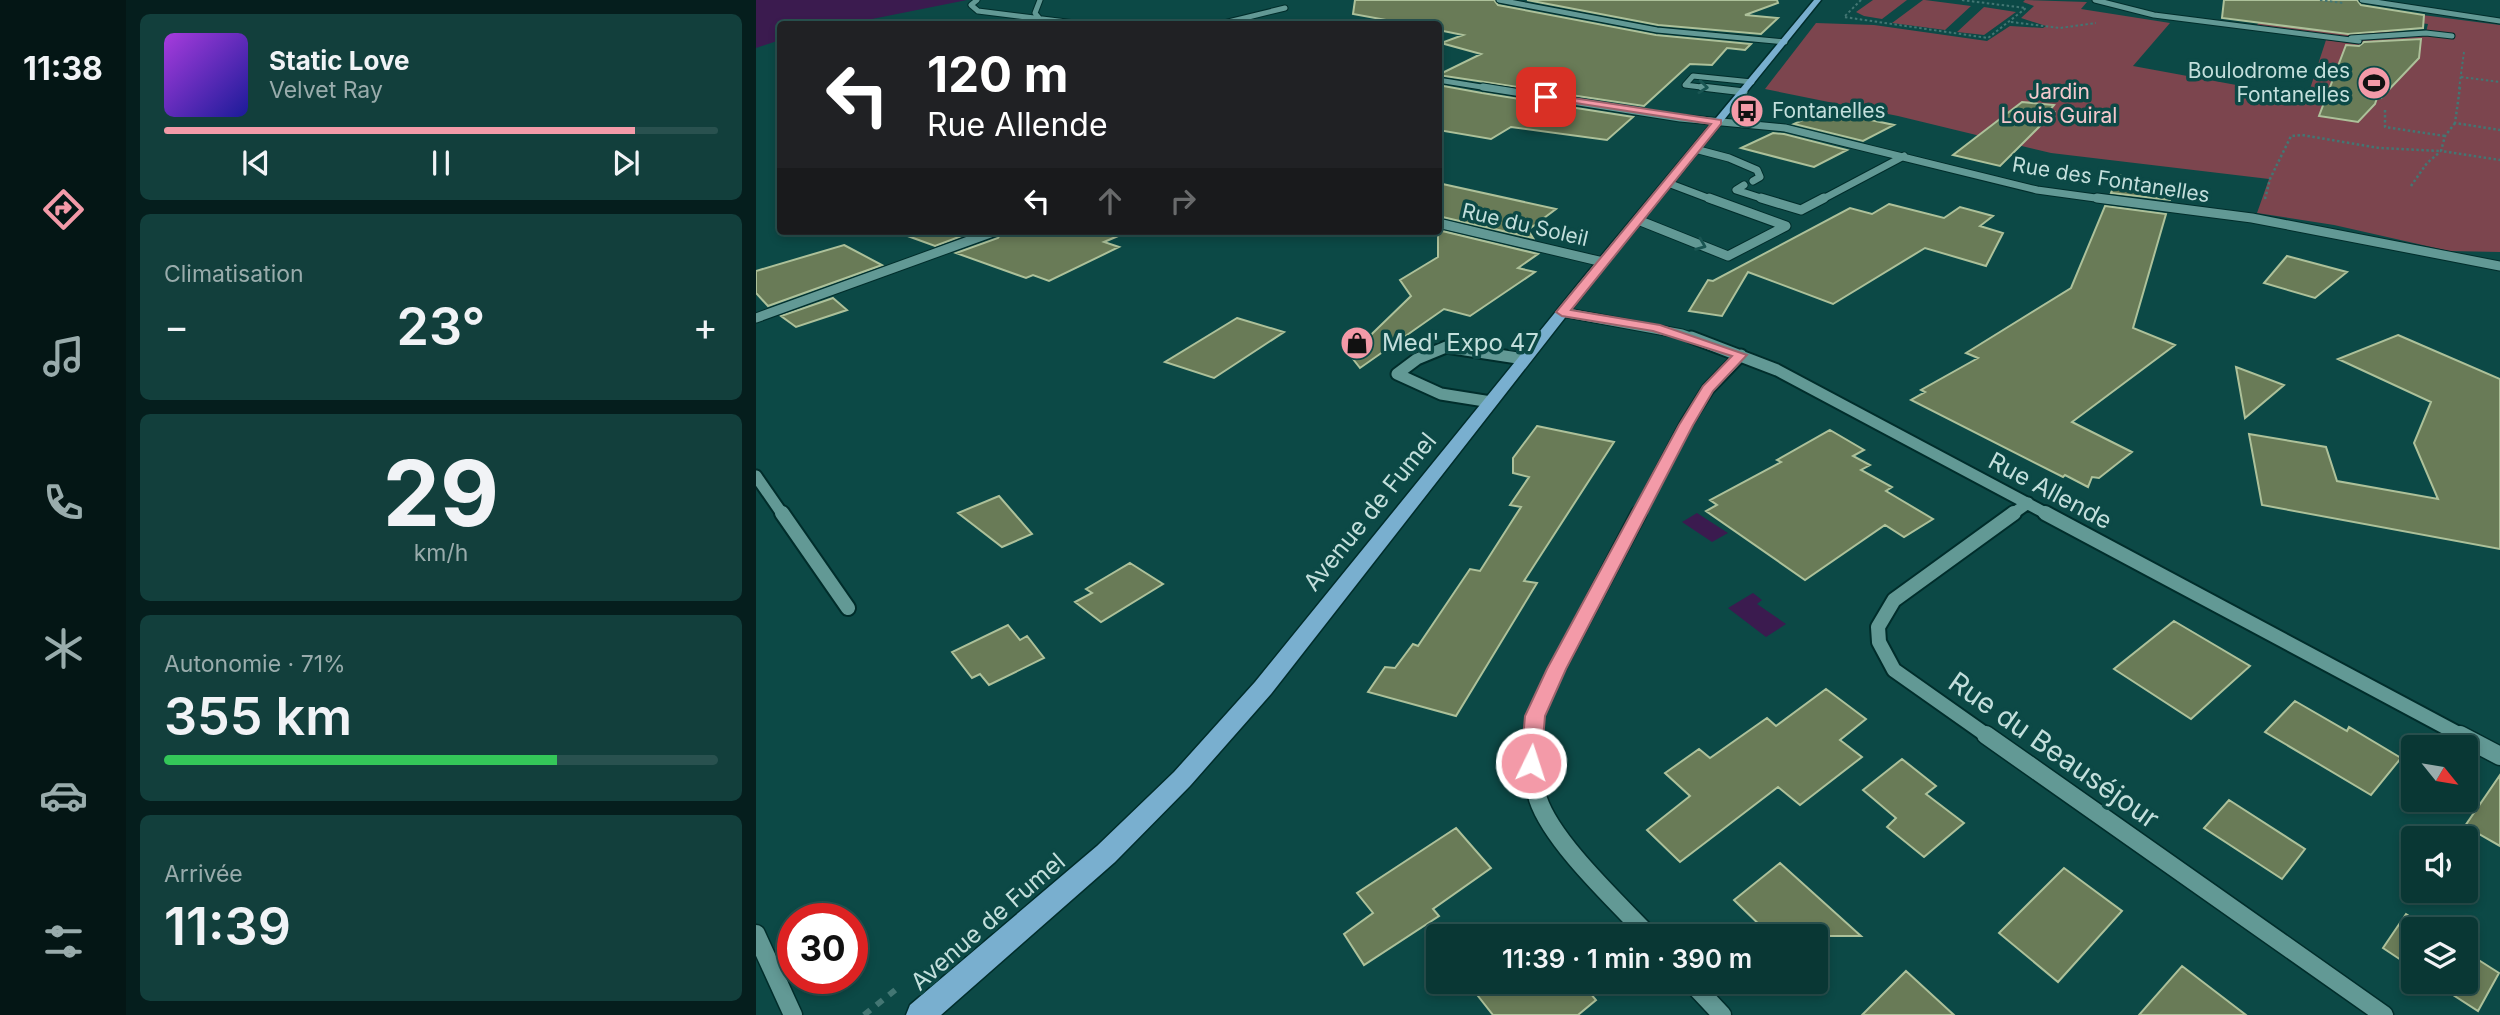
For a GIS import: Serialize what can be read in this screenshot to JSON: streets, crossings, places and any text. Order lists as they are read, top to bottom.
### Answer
{
  "streets": {
    "main road": ["Avenue de Fumel"],
    "street": [
      "Rue des Fontanelles",
      "Rue du Soleil",
      "Rue Allende",
      "Rue du Beauséjour"
    ]
  },
  "crossings": [
    ["Rue des Fontanelles", "Avenue de Fumel"],
    ["Rue du Soleil", "Avenue de Fumel"],
    ["Rue Allende", "Avenue de Fumel"],
    ["Rue Allende", "Rue du Beauséjour"]
  ],
  "parks": ["Jardin Louis Guiral"],
  "places": {
    "sports": ["Boulodrome des Fontanelles"],
    "bus stop": ["Fontanelles"],
    "shop": ["Med' Expo 47"]
  },
  "north": "bottom right",
  "page": {
    "tabs": "11:38",
    "turn": ["120 m", "Rue Allende"],
    "song": ["Static Love", "Velvet Ray"],
    "tile": [
      "Climatisation",
      ["29", "km/h"],
      ["Autonomie · 71%", "355 km"],
      ["Arrivée", "11:39"]
    ],
    "heat": ["−", "23°", "+"],
    "limit": "30",
    "trip": "11:39 · 1 min · 390 m"
  }
}
